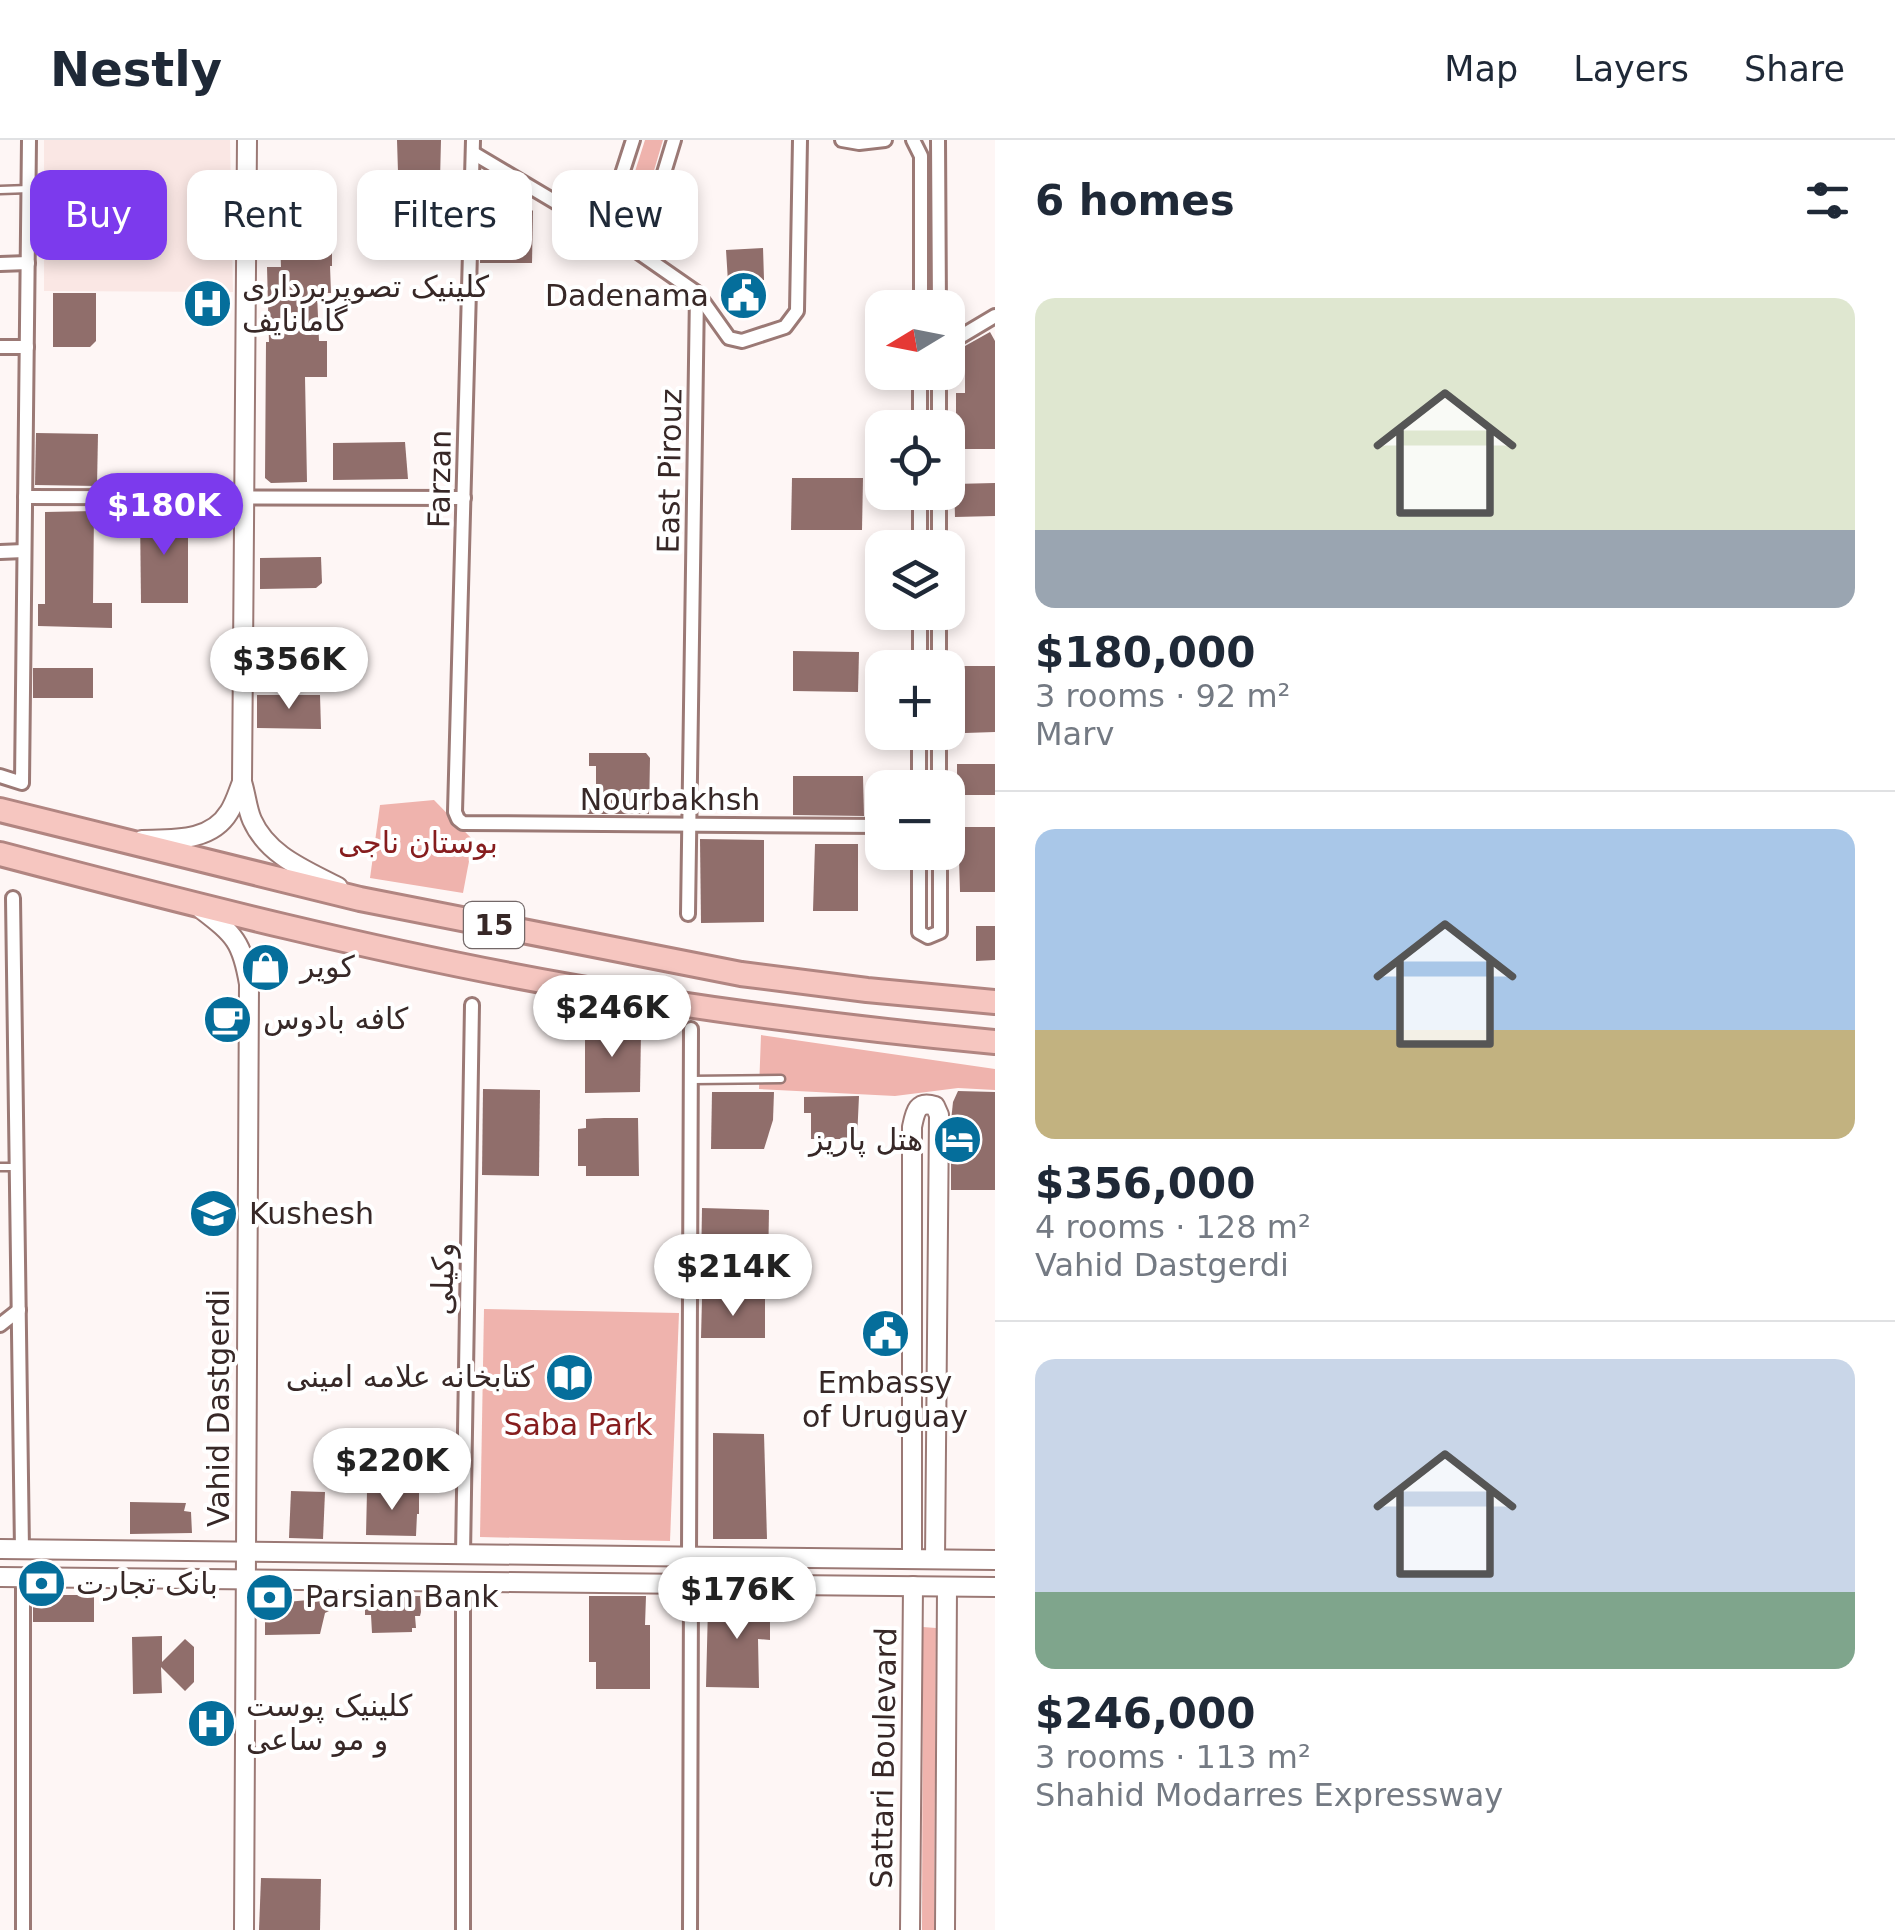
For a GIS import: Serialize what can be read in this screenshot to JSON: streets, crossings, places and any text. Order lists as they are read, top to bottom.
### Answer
{
  "streets": {
    "highway": ["15"],
    "main road": ["Vahid Dastgerdi", "Sattari Boulevard"],
    "street": [
      "East Pirouz",
      "Farzan",
      "Nourbakhsh",
      "وكيلی"
    ]
  },
  "crossings": [
    ["East Pirouz", "Nourbakhsh"],
    ["Farzan", "Nourbakhsh"],
    ["15", "Vahid Dastgerdi"]
  ],
  "parks": ["بوستان ناجی", "Saba Park"],
  "places": {
    "public building": ["Dadenama", "Embassy of Uruguay"],
    "hospital": ["کلینیک تصویربرداری گامانایف", "کلینیک پوست و مو ساعی"],
    "shop": ["کویر"],
    "cafe": ["کافه بادوس"],
    "hotel": ["هتل پاریز"],
    "school or university": ["Kushesh"],
    "library": ["کتابخانه علامه امینی"],
    "bank": ["بانک تجارت", "Parsian Bank"]
  },
  "north": "left",
  "page": {
    "header": "Nestly",
    "nav": ["Map", "Layers", "Share"],
    "heading": "6 homes",
    "chip": [
      "Buy",
      "Rent",
      "Filters",
      "New"
    ],
    "list": [
      {
        "name": "$180,000",
        "note": "3 rooms · 92 m² · Marv"
      },
      {
        "name": "$356,000",
        "note": "4 rooms · 128 m² · Vahid Dastgerdi"
      },
      {
        "name": "$246,000",
        "note": "3 rooms · 113 m² · Shahid Modarres Expressway"
      }
    ],
    "map_buttons": ["+", "−"],
    "price": [
      "$180K",
      "$356K",
      "$246K",
      "$214K",
      "$220K",
      "$176K"
    ]
  }
}
